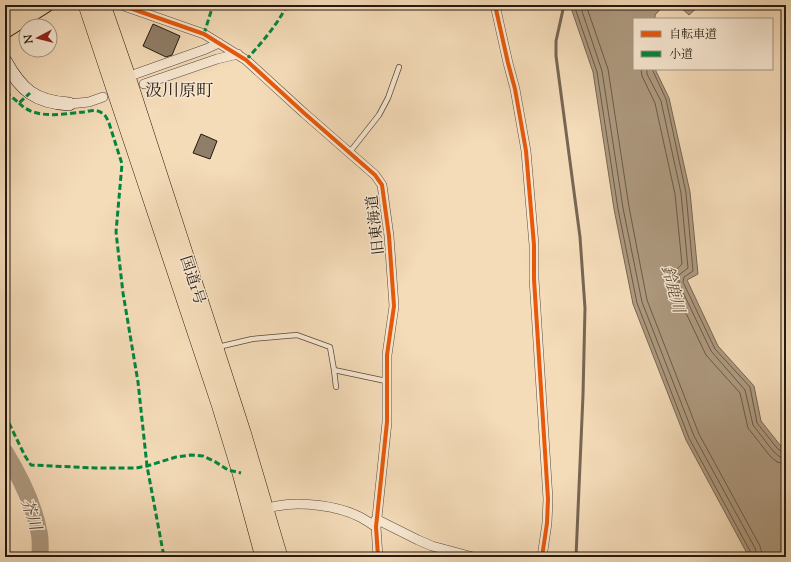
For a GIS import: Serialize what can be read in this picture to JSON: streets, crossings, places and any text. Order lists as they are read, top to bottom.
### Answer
{
  "streets": {
    "highway": ["国道1号"],
    "street": ["旧東海道"]
  },
  "districts": ["汲川原町"],
  "water": ["鈴鹿川", "芥川"],
  "legend": ["自転車道", "小道"],
  "north": "left"
}
